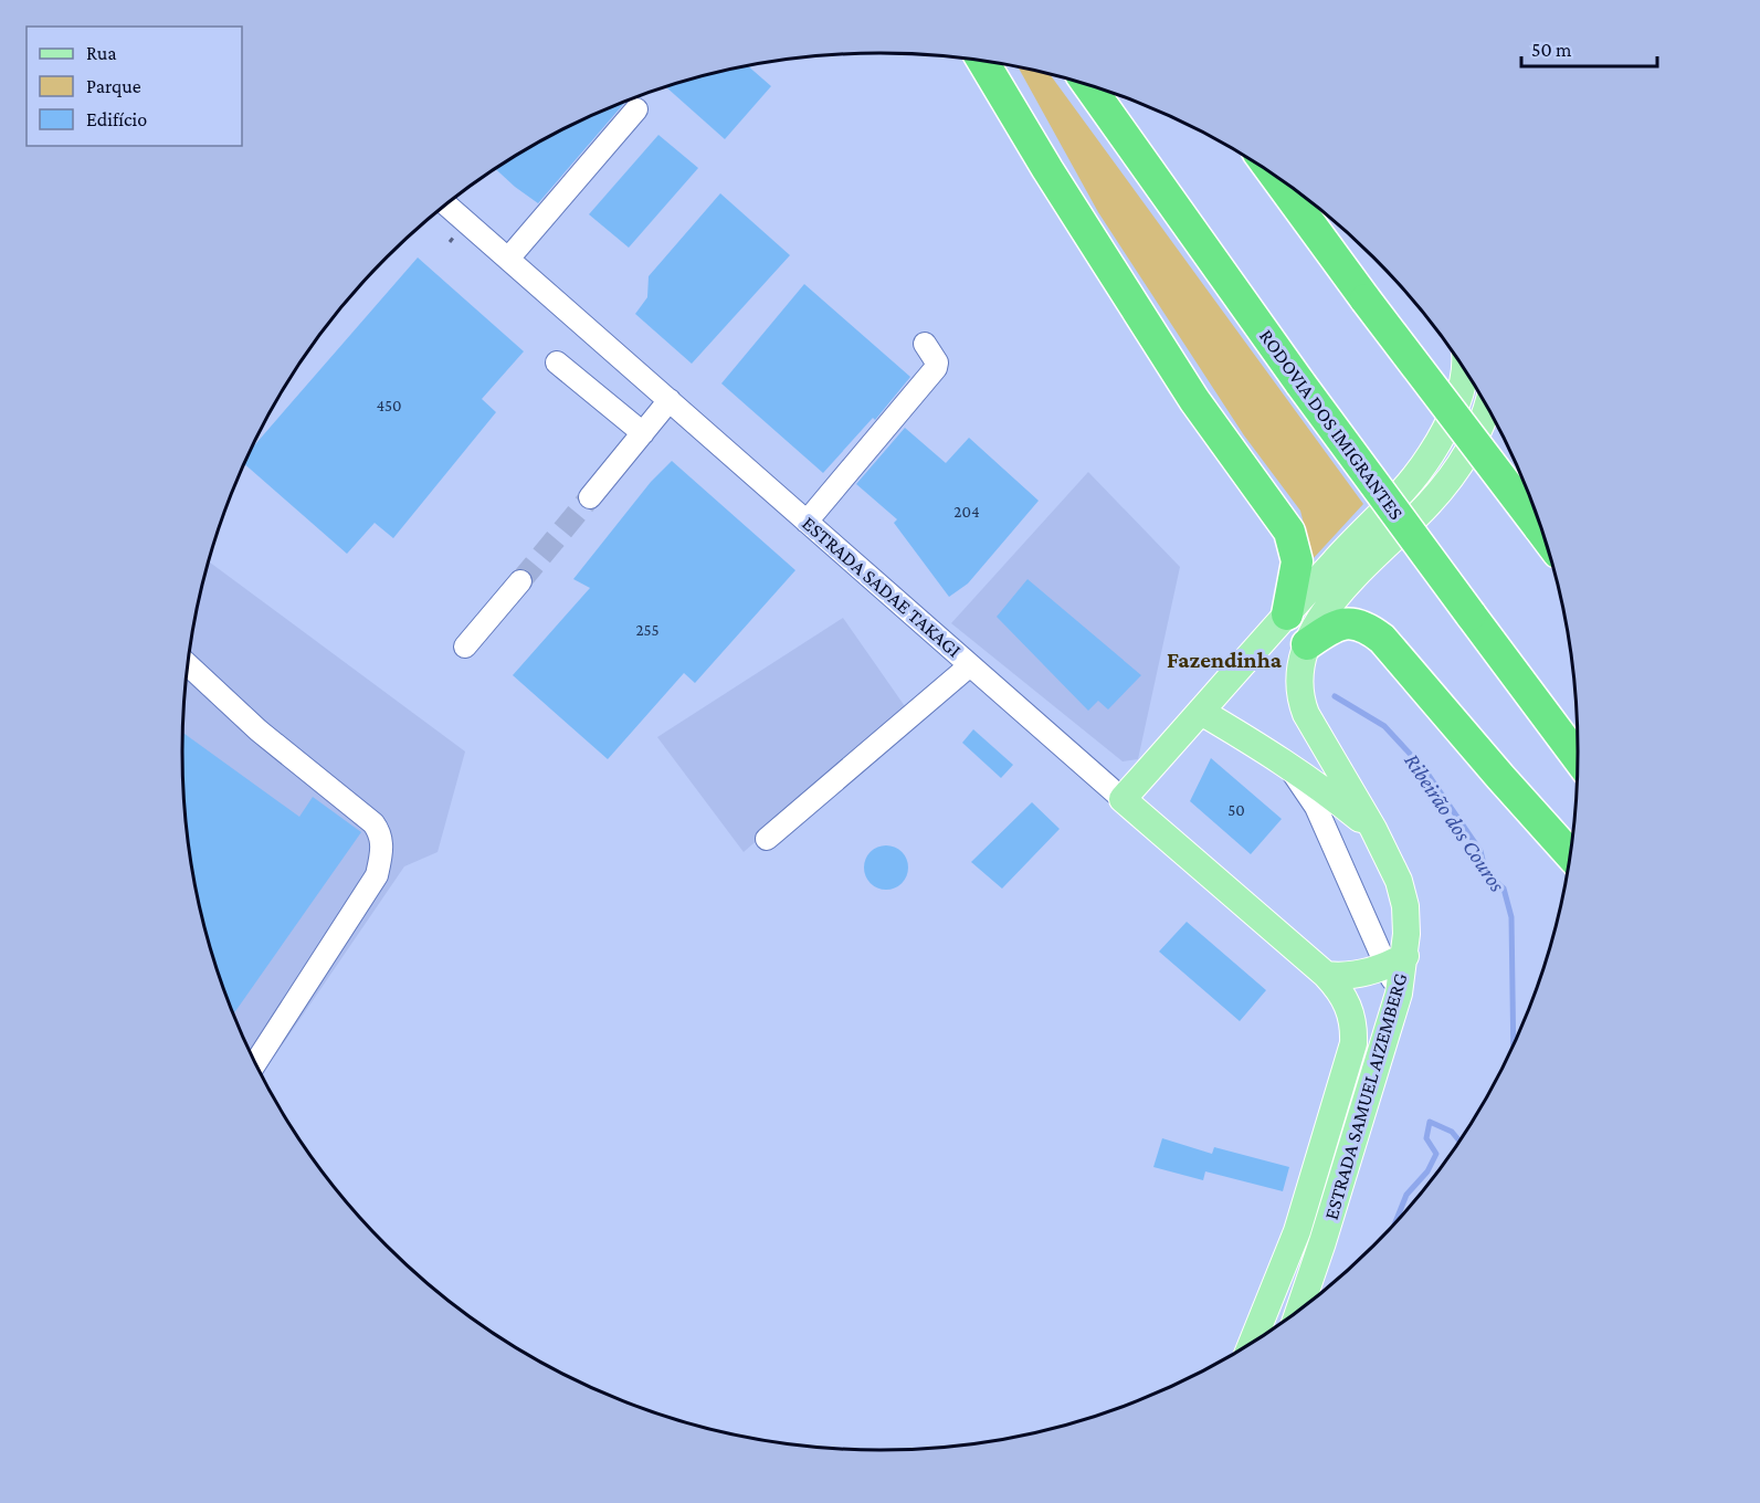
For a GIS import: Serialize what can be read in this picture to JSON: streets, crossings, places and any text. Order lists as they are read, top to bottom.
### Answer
{
  "streets": {
    "highway": ["RODOVIA DOS IMIGRANTES"],
    "main road": ["ESTRADA SADAE TAKAGI", "ESTRADA SAMUEL AIZEMBERG"]
  },
  "crossings": [
    ["ESTRADA SADAE TAKAGI", "ESTRADA SAMUEL AIZEMBERG"]
  ],
  "districts": ["Fazendinha"],
  "water": ["Ribeirão dos Couros"],
  "house_numbers": [
    "450",
    "204",
    "255",
    "50"
  ],
  "legend": ["Rua", "Parque", "Edifício"],
  "scale_bar": "50 m"
}
